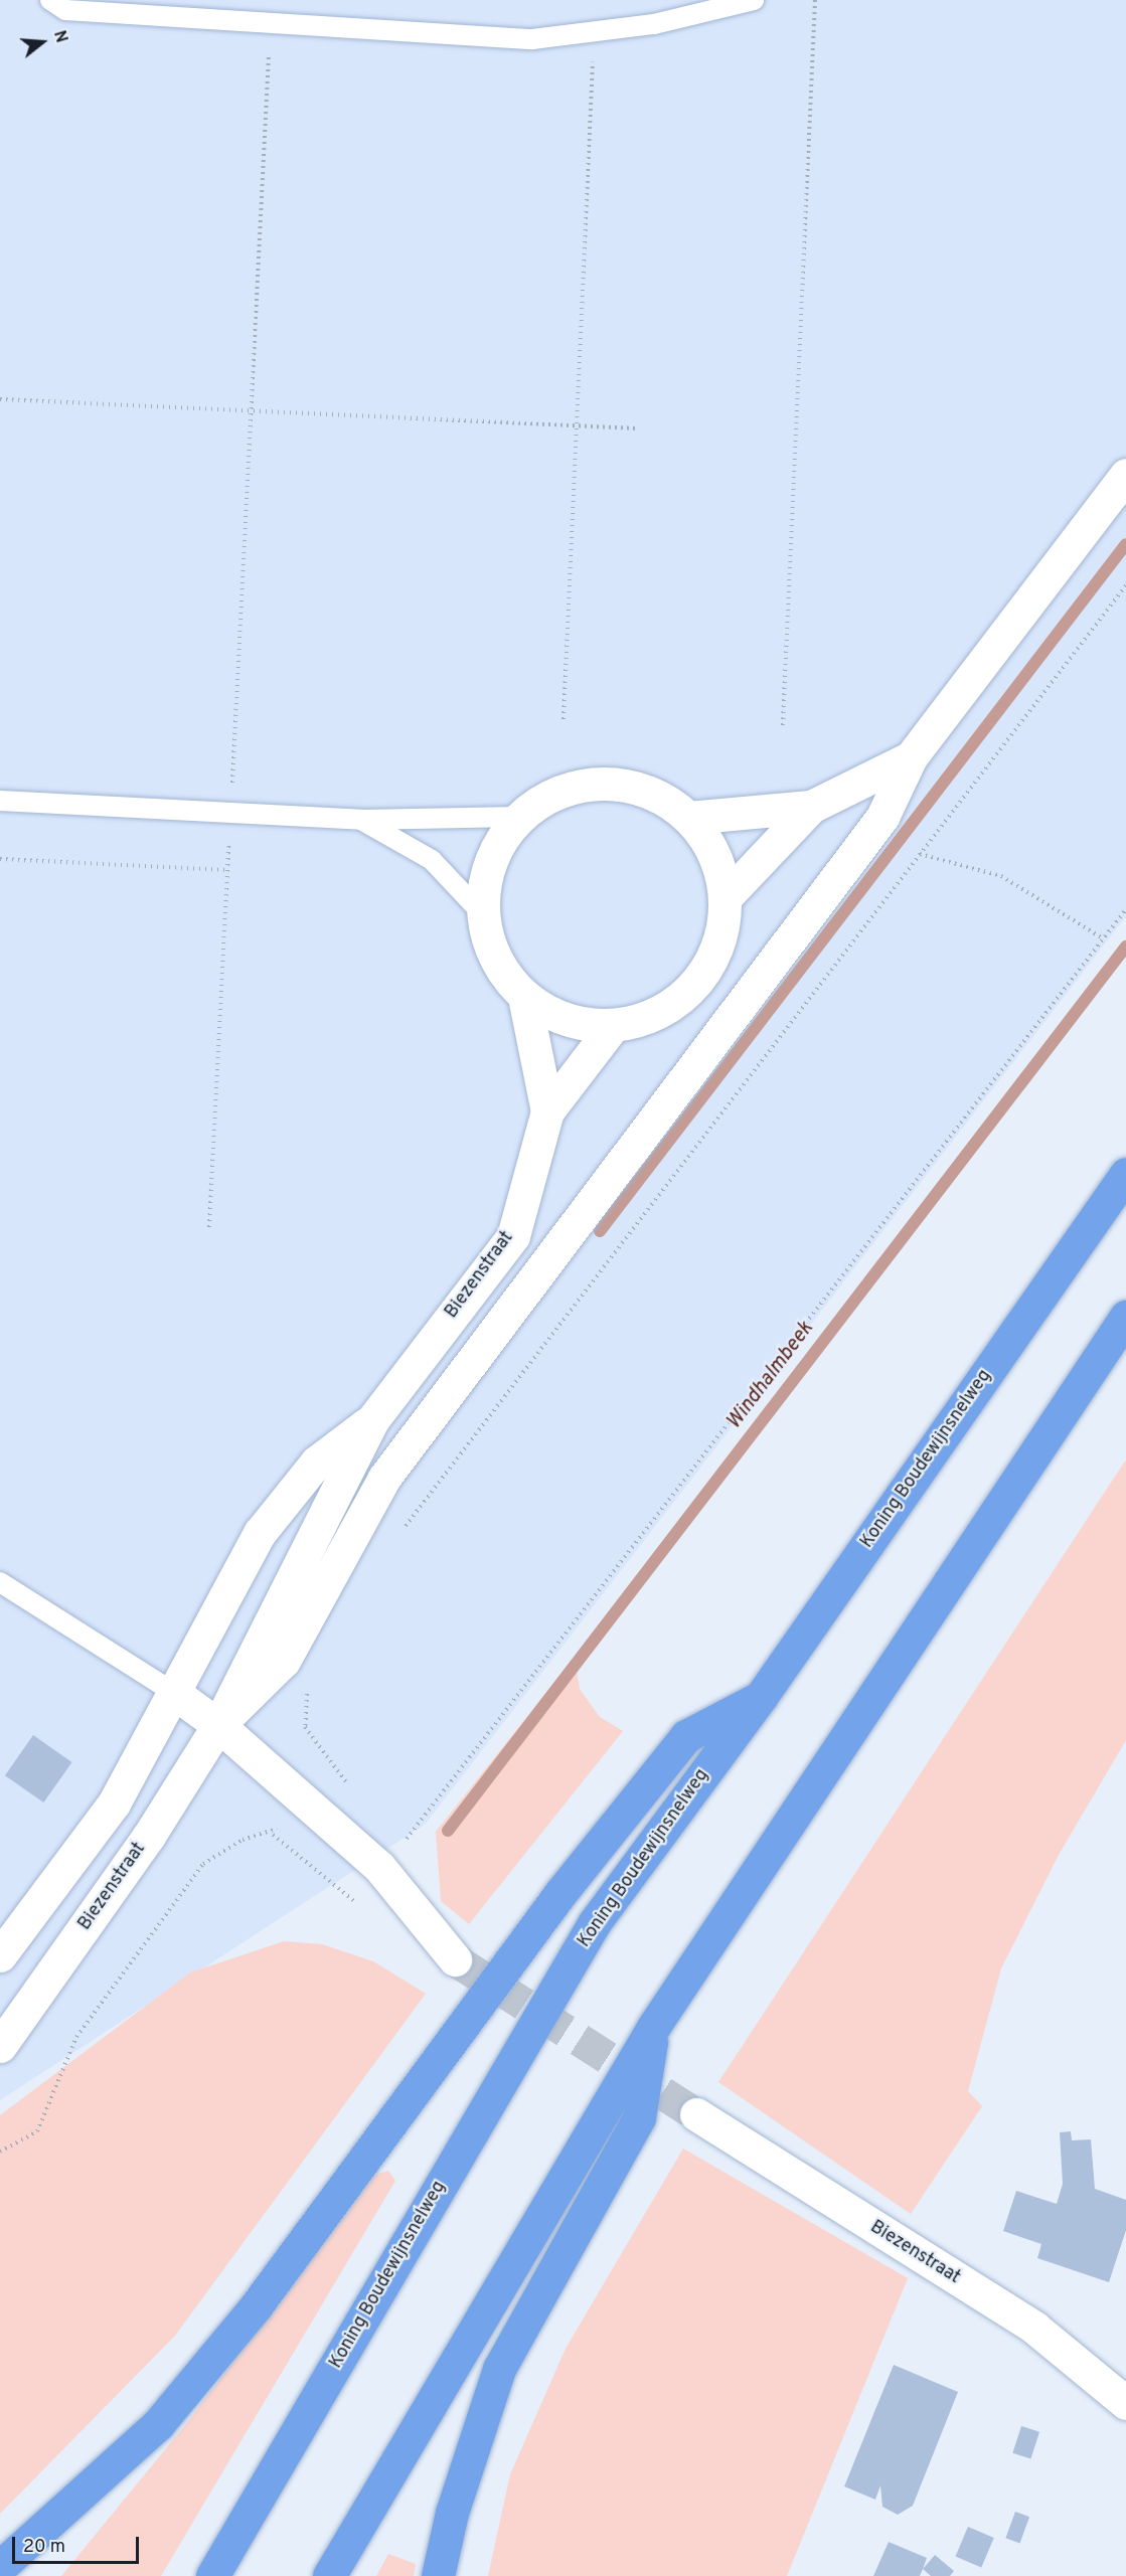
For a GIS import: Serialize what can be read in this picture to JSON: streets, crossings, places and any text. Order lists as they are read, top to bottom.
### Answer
{
  "streets": {
    "highway": ["Koning Boudewijnsnelweg"],
    "street": ["Biezenstraat"]
  },
  "water": ["Windhalmbeek"],
  "scale_bar": "20 m",
  "north": "right"
}
